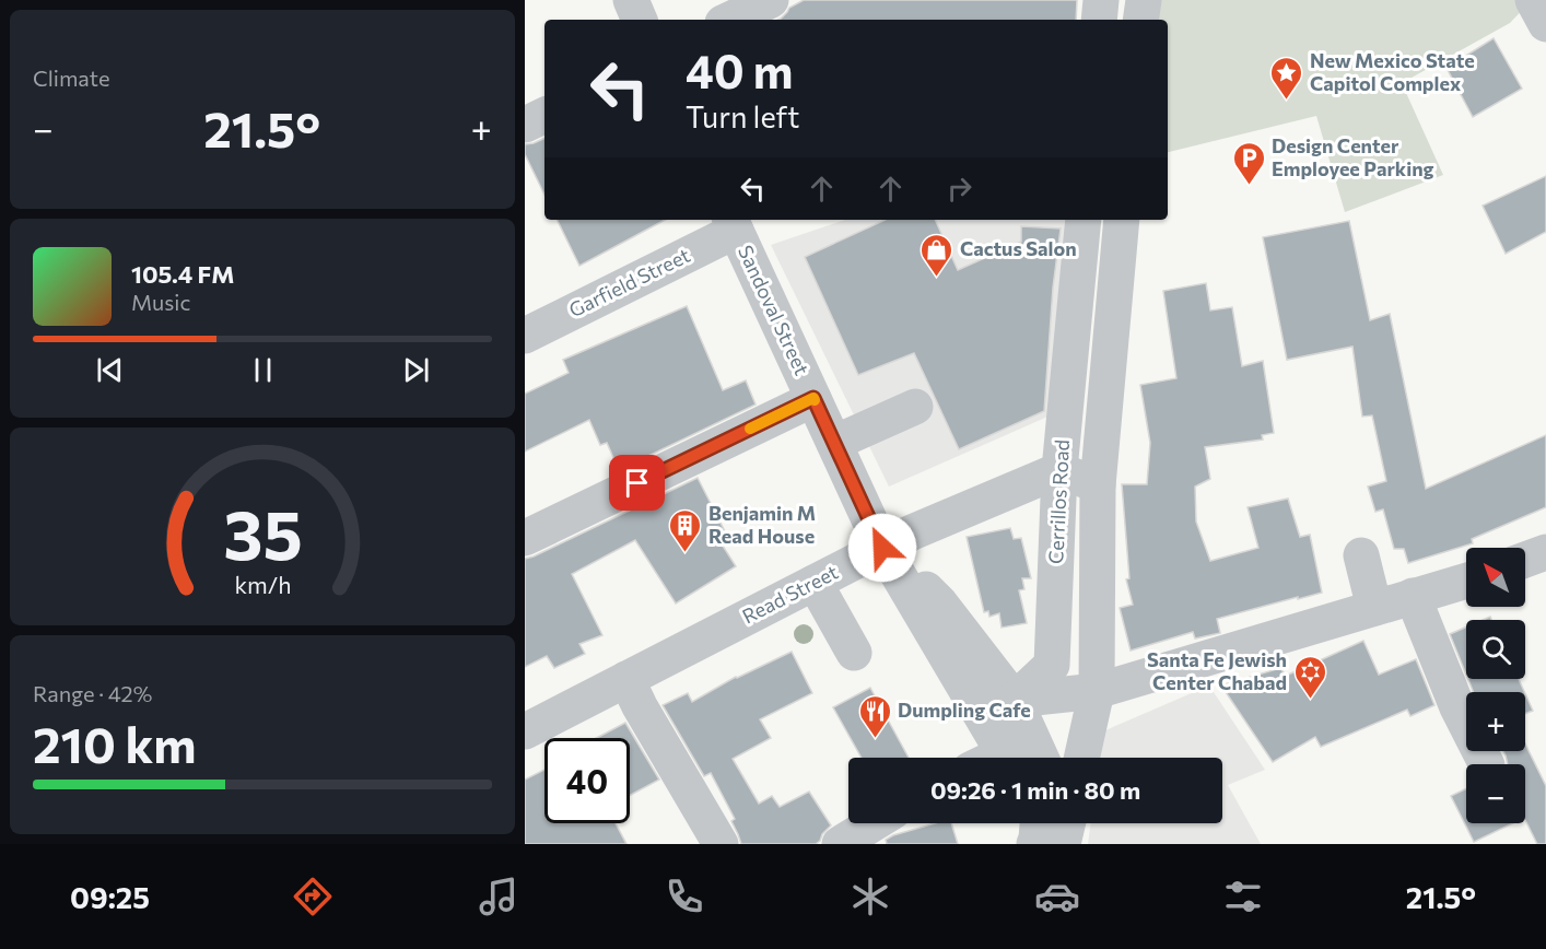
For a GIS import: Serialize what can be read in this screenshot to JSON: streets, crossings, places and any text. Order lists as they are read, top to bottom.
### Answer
{
  "streets": {
    "street": [
      "Garfield Street",
      "Sandoval Street",
      "Cerrillos Road",
      "Read Street"
    ]
  },
  "crossings": [
    ["Garfield Street", "Sandoval Street"],
    ["Sandoval Street", "Cerrillos Road"],
    ["Sandoval Street", "Read Street"],
    ["Cerrillos Road", "Read Street"]
  ],
  "places": {
    "place": ["New Mexico State Capitol Complex"],
    "parking": ["Design Center Employee Parking"],
    "shop": ["Cactus Salon"],
    "building": ["Benjamin M Read House"],
    "synagogue": ["Santa Fe Jewish Center Chabad"],
    "restaurant": ["Dumpling Cafe"]
  },
  "north": "top left",
  "page": {
    "tile": [
      "Climate",
      ["Range · 42%", "210 km"]
    ],
    "turn": ["40 m", "Turn left"],
    "heat": ["−", "21.5°", "+"],
    "song": ["105.4 FM", "Music"],
    "map_buttons": ["+", "−"],
    "limit": "40",
    "trip": "09:26 · 1 min · 80 m",
    "tabs": ["09:25", "21.5°"],
    "gauge": ["35", "km/h"]
  }
}
